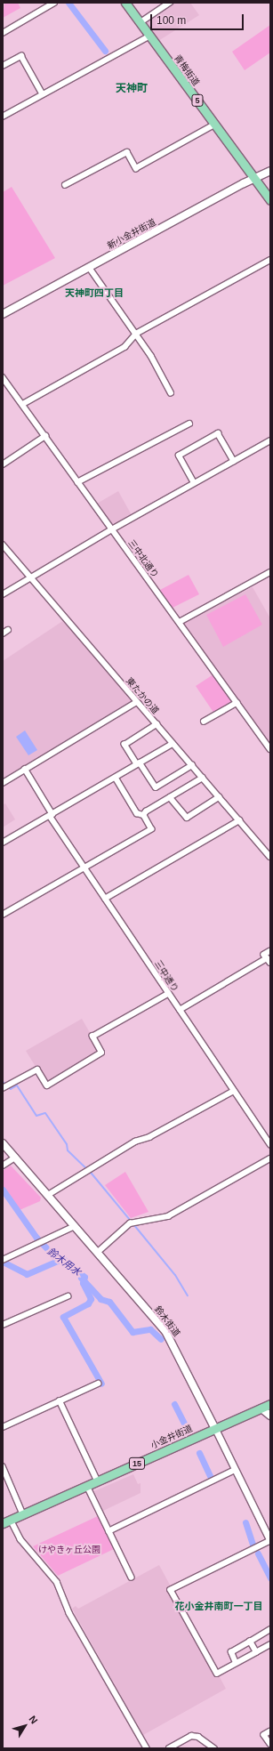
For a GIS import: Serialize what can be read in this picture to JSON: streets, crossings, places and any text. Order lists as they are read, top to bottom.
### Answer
{
  "streets": {
    "main road": [
      "青梅街道",
      "5",
      "新小金井街道",
      "鈴木街道",
      "小金井街道",
      "15"
    ],
    "street": ["三中北通り", "東たかの道", "三中通り"]
  },
  "crossings": [
    ["青梅街道", "新小金井街道"],
    ["鈴木街道", "小金井街道"]
  ],
  "districts": ["天神町", "天神町四丁目", "花小金井南町一丁目"],
  "water": ["鈴木用水"],
  "parks": ["けやきヶ丘公園"],
  "scale_bar": "100 m",
  "north": "top right"
}
